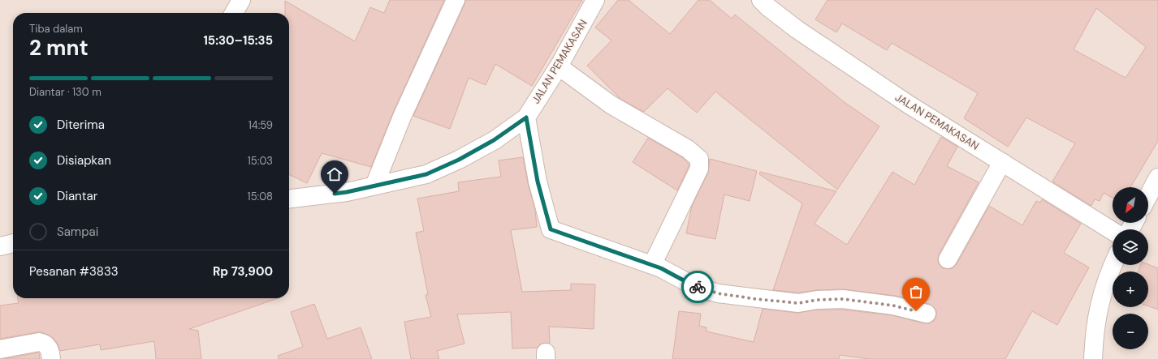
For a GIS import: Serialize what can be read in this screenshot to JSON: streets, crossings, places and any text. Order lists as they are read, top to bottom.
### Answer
{
  "streets": {
    "street": ["JALAN PEMAKASAN"]
  },
  "north": "bottom left",
  "page": {
    "heading": ["2 mnt", "Tiba dalam", "15:30–15:35"],
    "panel": ["Pesanan #3833", "Rp 73,900"],
    "bar": "Diantar · 130 m",
    "list": [
      ["Diterima", "14:59"],
      ["Disiapkan", "15:03"],
      ["Diantar", "15:08"],
      "Sampai"
    ],
    "map_buttons": ["+", "−"]
  }
}
